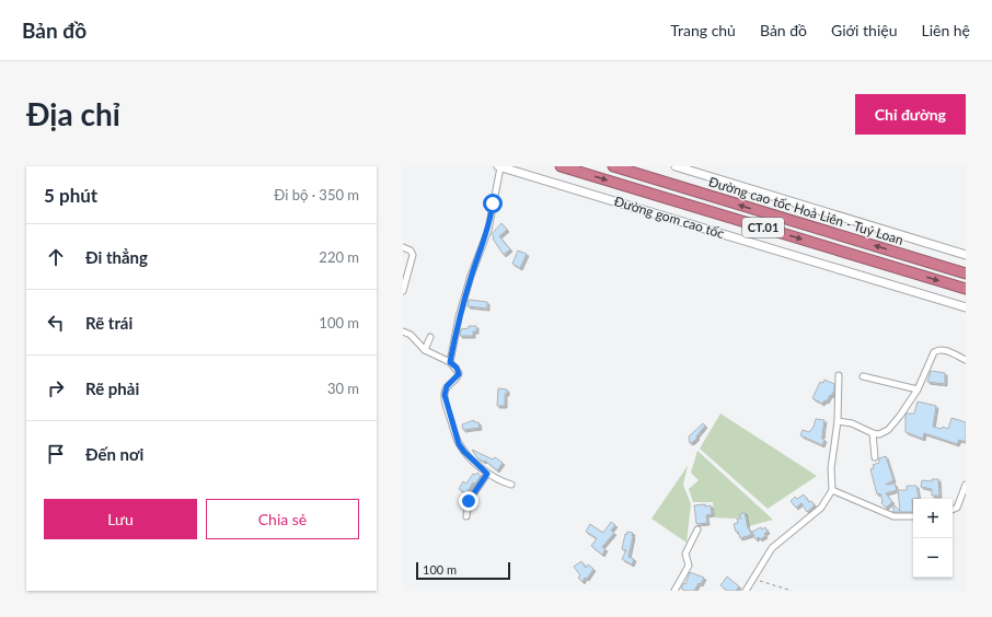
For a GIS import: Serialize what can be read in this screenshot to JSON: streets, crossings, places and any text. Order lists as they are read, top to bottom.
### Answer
{
  "streets": {
    "highway": ["Đường cao tốc Hoà Liên - Tuý Loan", "CT.01"],
    "main road": ["Đường gom cao tốc"]
  },
  "scale_bar": "100 m",
  "page": {
    "header": "Bản đồ",
    "nav": [
      "Trang chủ",
      "Bản đồ",
      "Giới thiệu",
      "Liên hệ"
    ],
    "buttons": [
      "Chỉ đường",
      ["Lưu", "Chia sẻ"]
    ],
    "title": "Địa chỉ",
    "heading": ["5 phút", "Đi bộ · 350 m"],
    "list": [
      ["Đi thẳng", "220 m"],
      ["Rẽ trái", "100 m"],
      ["Rẽ phải", "30 m"],
      "Đến nơi"
    ],
    "map_buttons": ["+", "−"],
    "scale": "100 m"
  }
}
